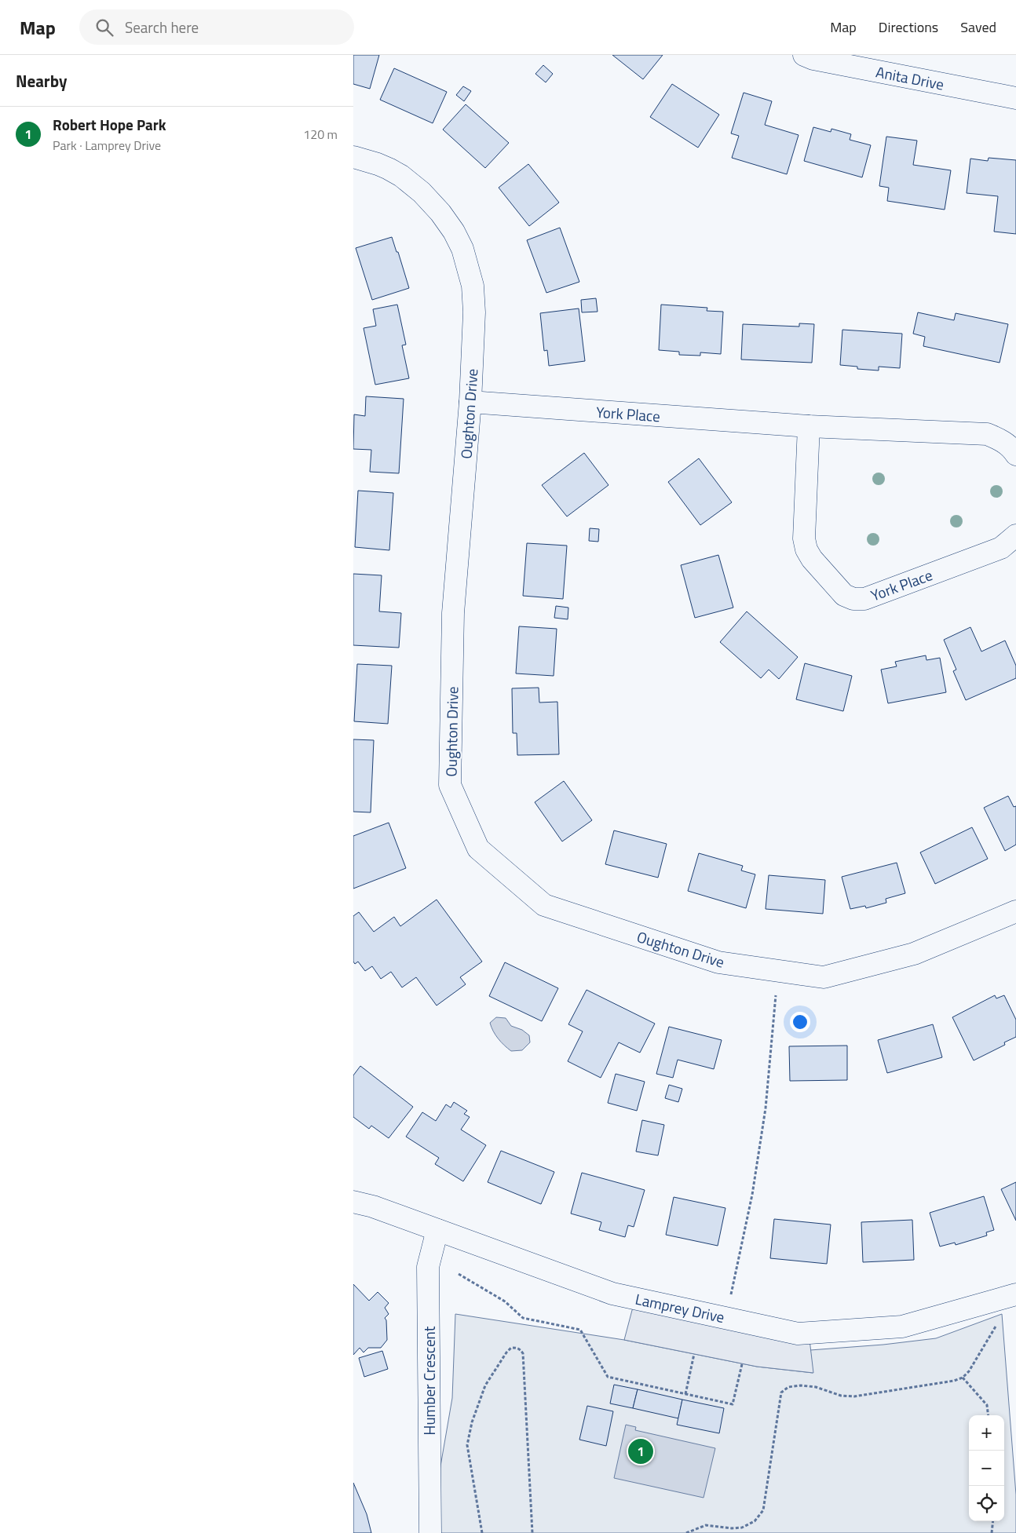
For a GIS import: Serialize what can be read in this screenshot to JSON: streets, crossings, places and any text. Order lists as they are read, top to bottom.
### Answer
{
  "streets": {
    "street": [
      "Anita Drive",
      "Oughton Drive",
      "York Place",
      "Lamprey Drive",
      "Humber Crescent"
    ]
  },
  "crossings": [
    ["Oughton Drive", "York Place"],
    ["Lamprey Drive", "Humber Crescent"]
  ],
  "page": {
    "header": "Map",
    "search": "Search here",
    "nav": ["Map", "Directions", "Saved"],
    "heading": "Nearby",
    "list": [
      {
        "mark": "1",
        "name": "Robert Hope Park",
        "note": "Park · Lamprey Drive",
        "value": "120 m"
      }
    ],
    "map_buttons": ["+", "−"],
    "pins": "1"
  }
}
